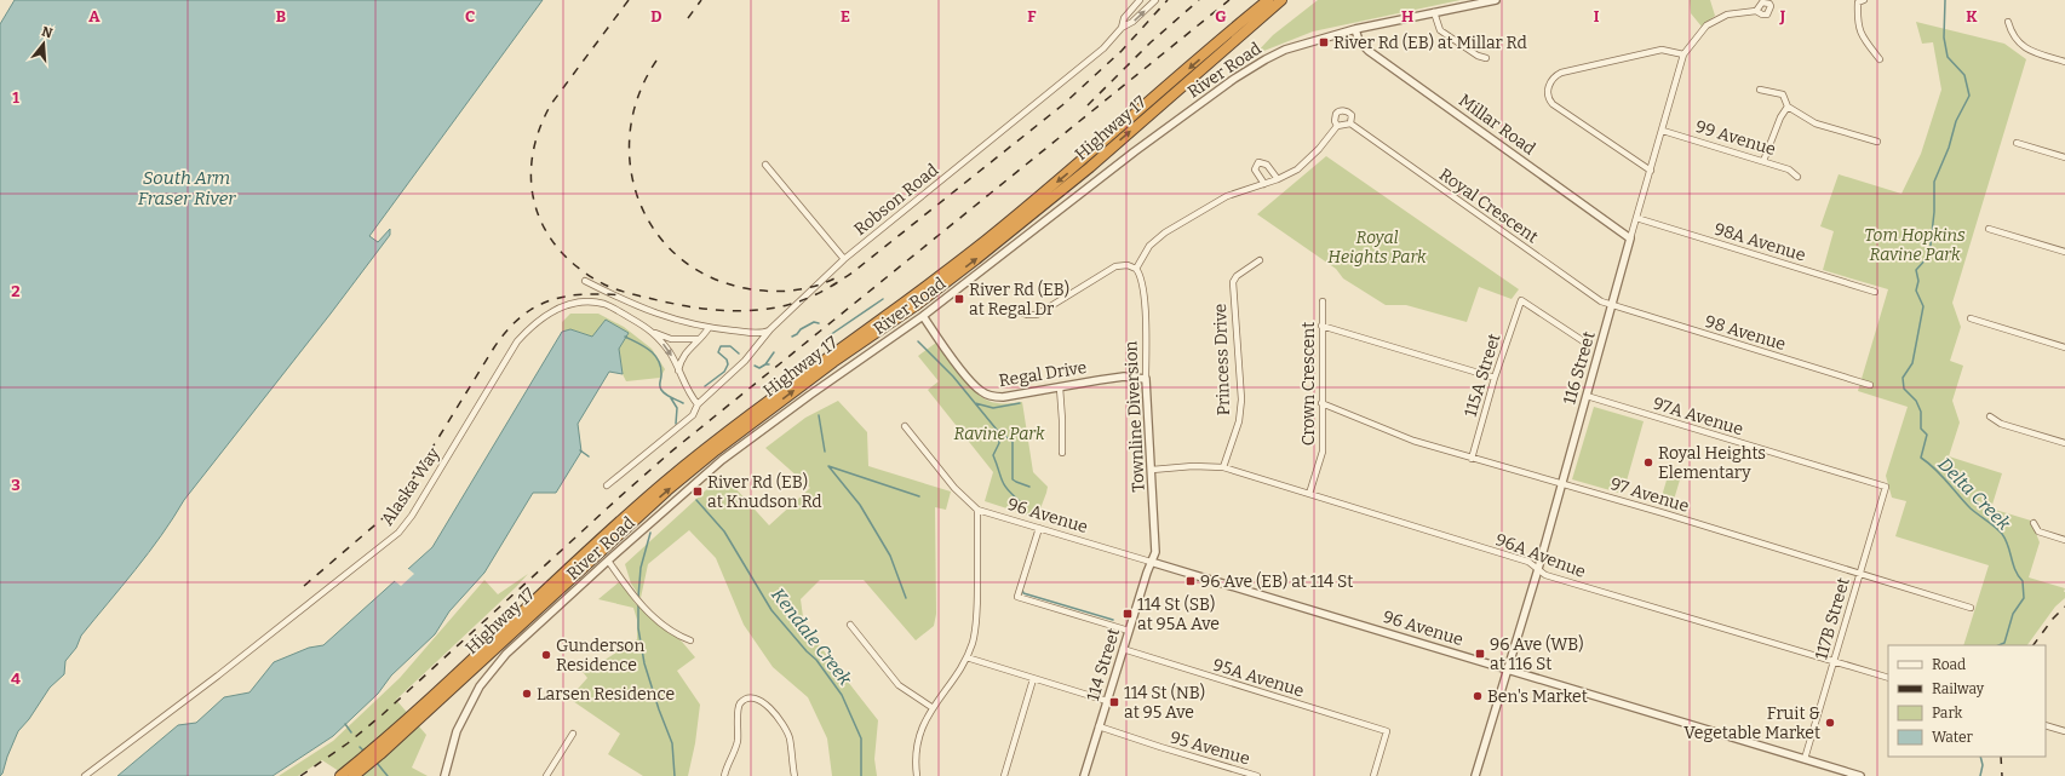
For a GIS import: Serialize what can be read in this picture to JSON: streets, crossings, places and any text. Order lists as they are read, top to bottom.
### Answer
{
  "streets": {
    "highway": ["Highway 17"],
    "street": [
      "River Road",
      "Millar Road",
      "99 Avenue",
      "Robson Road",
      "Royal Crescent",
      "98A Avenue",
      "98 Avenue",
      "Princess Drive",
      "116 Street",
      "Regal Drive",
      "115A Street",
      "Crown Crescent",
      "Townline Diversion",
      "97A Avenue",
      "Alaska Way",
      "97 Avenue",
      "96 Avenue",
      "96A Avenue",
      "117B Street",
      "114 Street",
      "95A Avenue",
      "95 Avenue"
    ]
  },
  "crossings": [
    ["River Road", "Millar Road"],
    ["River Road", "Regal Drive"],
    ["Millar Road", "116 Street"],
    ["99 Avenue", "116 Street"],
    ["Robson Road", "Alaska Way"],
    ["Royal Crescent", "98 Avenue"],
    ["Royal Crescent", "116 Street"],
    ["Royal Crescent", "Townline Diversion"],
    ["98A Avenue", "116 Street"],
    ["98 Avenue", "116 Street"],
    ["Princess Drive", "96A Avenue"],
    ["116 Street", "97A Avenue"],
    ["116 Street", "97 Avenue"],
    ["116 Street", "96 Avenue"],
    ["116 Street", "96A Avenue"],
    ["Regal Drive", "Townline Diversion"],
    ["115A Street", "97 Avenue"],
    ["Crown Crescent", "97 Avenue"],
    ["Crown Crescent", "96A Avenue"],
    ["Townline Diversion", "96 Avenue"],
    ["Townline Diversion", "96A Avenue"],
    ["Townline Diversion", "114 Street"],
    ["97A Avenue", "117B Street"],
    ["97 Avenue", "117B Street"],
    ["96 Avenue", "117B Street"],
    ["96 Avenue", "114 Street"],
    ["96A Avenue", "117B Street"],
    ["114 Street", "95A Avenue"],
    ["114 Street", "95 Avenue"]
  ],
  "water": ["South Arm Fraser River", "Delta Creek", "Kendale Creek"],
  "parks": ["Tom Hopkins Ravine Park", "Royal Heights Park", "Ravine Park"],
  "places": {
    "transit": [
      "River Rd (EB) at Millar Rd",
      "River Rd (EB) at Regal Dr",
      "River Rd (EB) at Knudson Rd",
      "96 Ave (EB) at 114 St",
      "114 St (SB) at 95A Ave",
      "96 Ave (WB) at 116 St",
      "114 St (NB) at 95 Ave"
    ],
    "other": [
      "Royal Heights Elementary",
      "Gunderson Residence",
      "Larsen Residence",
      "Ben's Market",
      "Fruit & Vegetable Market"
    ]
  },
  "legend": [
    "Road",
    "Railway",
    "Park",
    "Water"
  ],
  "north": "top",
  "grid": {
    "columns": [
      "A",
      "B",
      "C",
      "D",
      "E",
      "F",
      "G",
      "H",
      "I",
      "J",
      "K"
    ],
    "rows": [
      "1",
      "2",
      "3",
      "4"
    ]
  }
}
